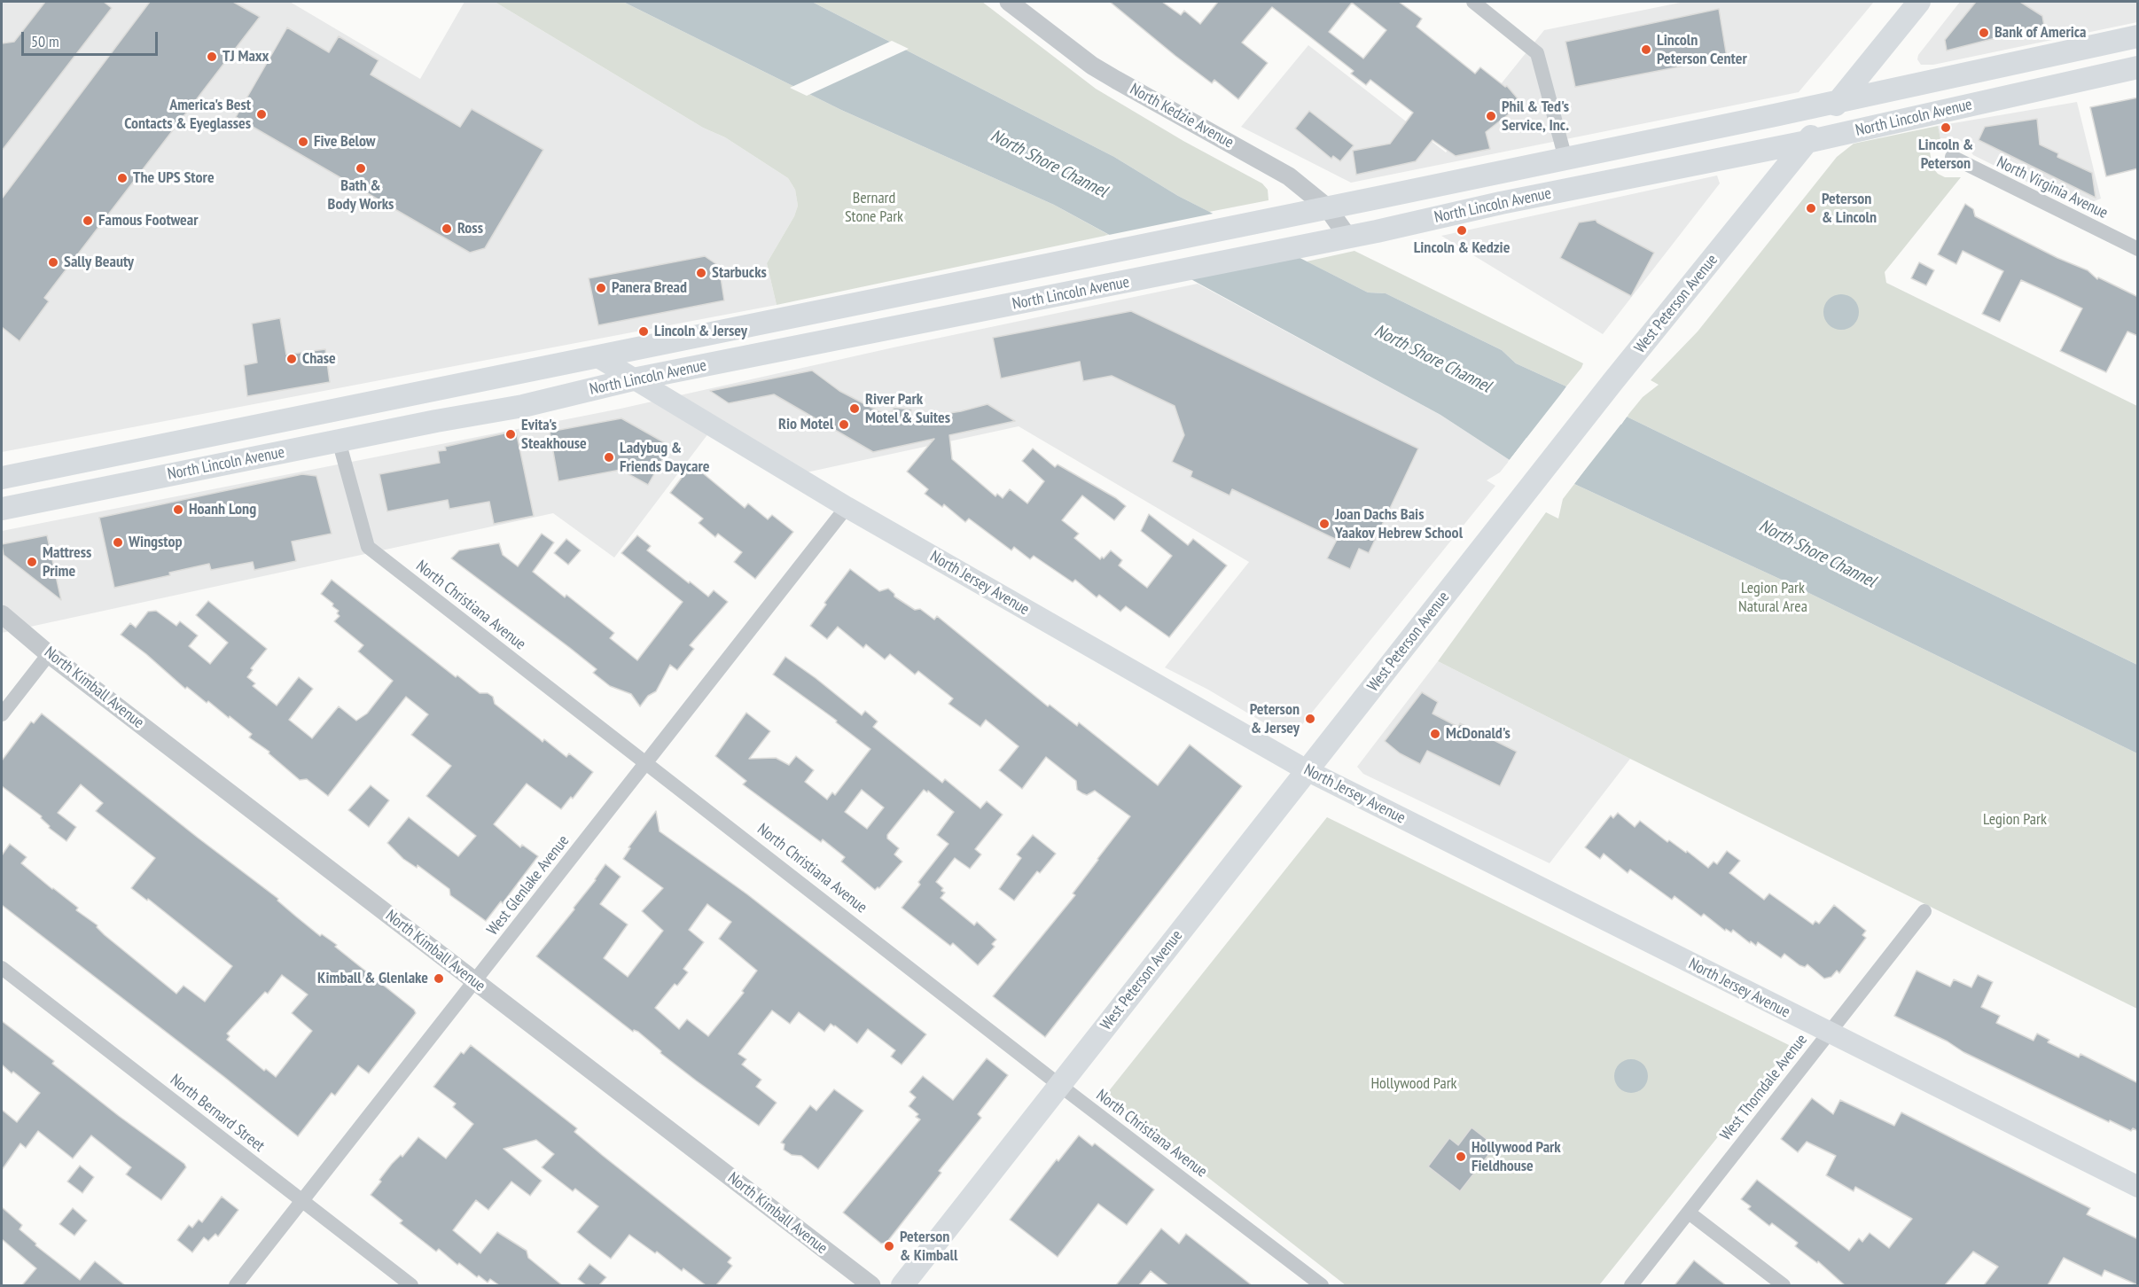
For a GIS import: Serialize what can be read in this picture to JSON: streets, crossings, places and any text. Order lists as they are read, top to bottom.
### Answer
{
  "streets": {
    "main road": ["North Lincoln Avenue", "West Peterson Avenue", "North Jersey Avenue"],
    "street": [
      "North Kedzie Avenue",
      "North Virginia Avenue",
      "North Christiana Avenue",
      "North Kimball Avenue",
      "West Glenlake Avenue",
      "West Thorndale Avenue",
      "North Bernard Street"
    ]
  },
  "crossings": [
    ["North Kedzie Avenue", "North Lincoln Avenue"],
    ["North Lincoln Avenue", "West Peterson Avenue"],
    ["North Lincoln Avenue", "North Jersey Avenue"],
    ["North Lincoln Avenue", "North Christiana Avenue"],
    ["West Peterson Avenue", "North Jersey Avenue"],
    ["West Peterson Avenue", "North Christiana Avenue"],
    ["North Jersey Avenue", "West Glenlake Avenue"],
    ["North Jersey Avenue", "West Thorndale Avenue"],
    ["North Christiana Avenue", "West Glenlake Avenue"],
    ["North Kimball Avenue", "West Glenlake Avenue"],
    ["West Glenlake Avenue", "North Bernard Street"]
  ],
  "water": ["North Shore Channel"],
  "parks": [
    "Bernard Stone Park",
    "Legion Park Natural Area",
    "Legion Park",
    "Hollywood Park"
  ],
  "places": [
    "Bank of America",
    "Lincoln Peterson Center",
    "TJ Maxx",
    "America's Best Contacts & Eyeglasses",
    "Phil & Ted's Service, Inc.",
    "Lincoln & Peterson",
    "Five Below",
    "Bath & Body Works",
    "The UPS Store",
    "Peterson & Lincoln",
    "Famous Footwear",
    "Ross",
    "Lincoln & Kedzie",
    "Sally Beauty",
    "Starbucks",
    "Panera Bread",
    "Lincoln & Jersey",
    "Chase",
    "River Park Motel & Suites",
    "Rio Motel",
    "Evita's Steakhouse",
    "Ladybug & Friends Daycare",
    "Hoanh Long",
    "Joan Dachs Bais Yaakov Hebrew School",
    "Wingstop",
    "Mattress Prime",
    "Peterson & Jersey",
    "McDonald's",
    "Kimball & Glenlake",
    "Hollywood Park Fieldhouse",
    "Peterson & Kimball"
  ],
  "scale_bar": "50 m"
}
